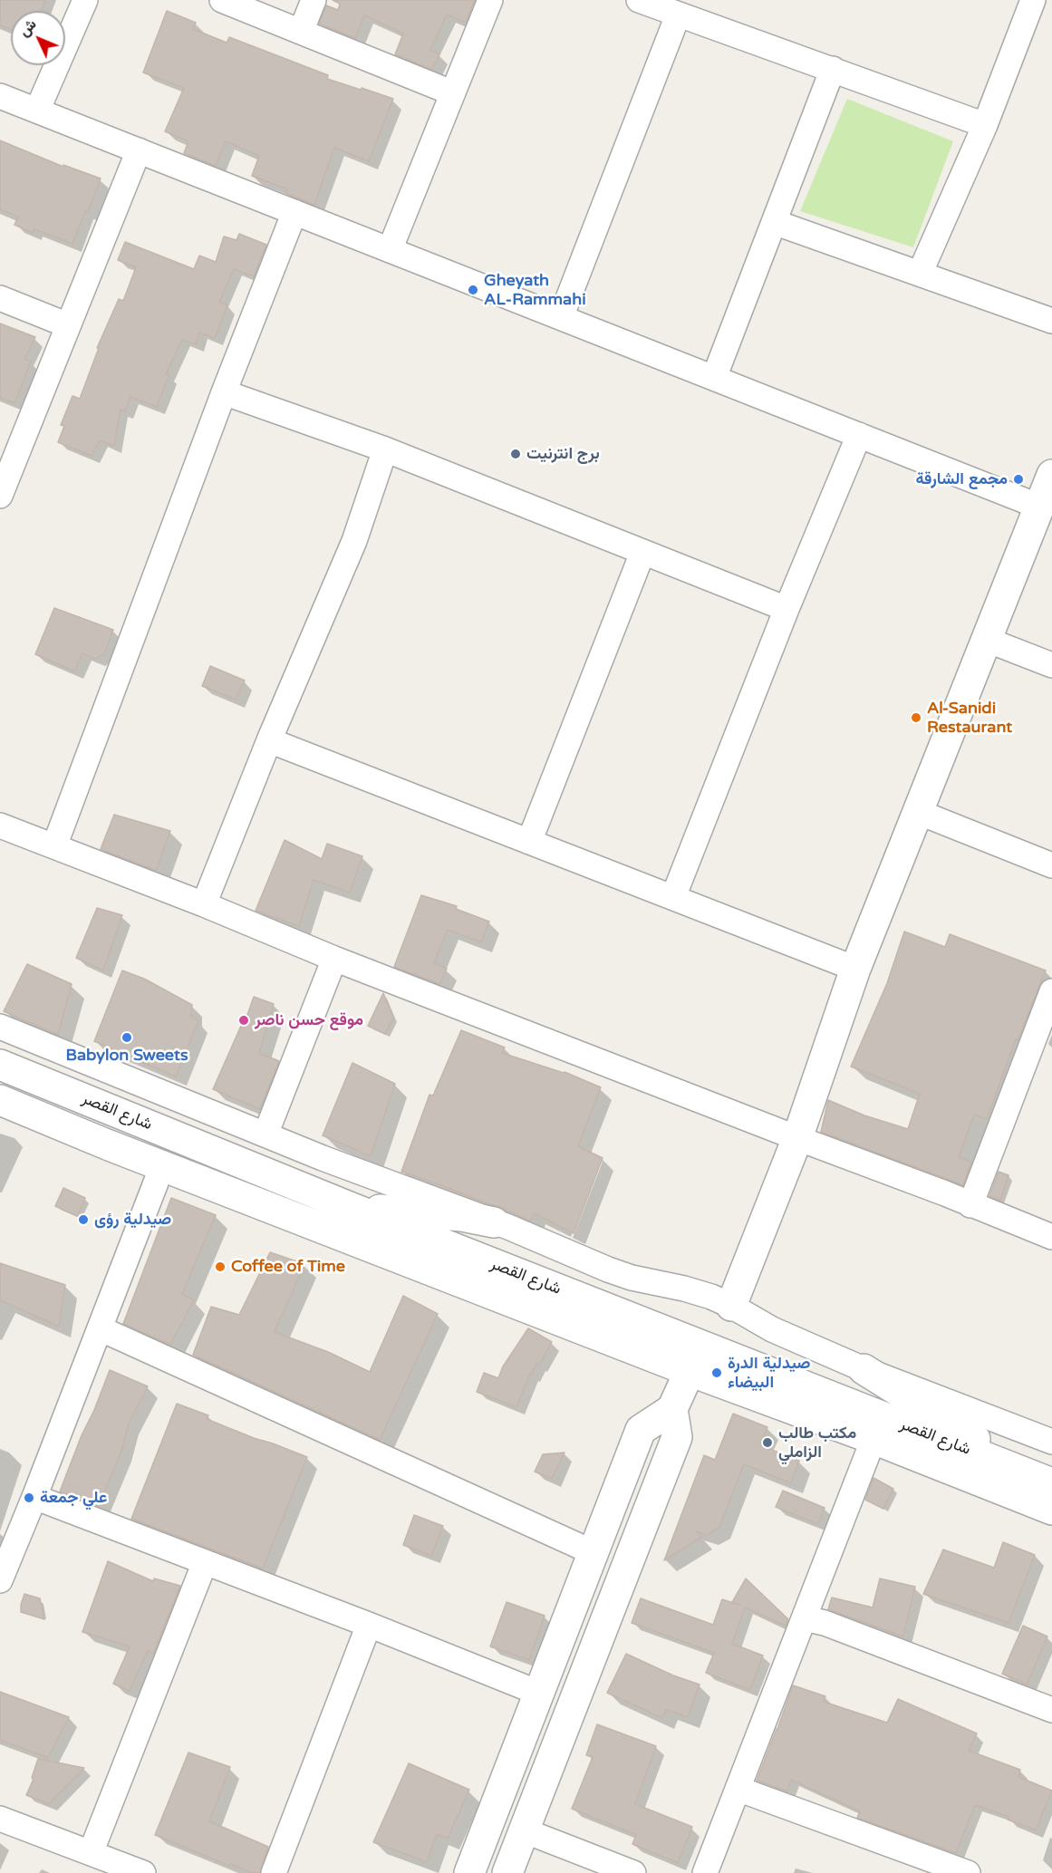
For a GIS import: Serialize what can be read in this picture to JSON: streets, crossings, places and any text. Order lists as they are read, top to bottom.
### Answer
{
  "streets": {
    "street": ["شارع القصر"]
  },
  "places": [
    "Gheyath AL-Rammahi",
    "برج انترنيت",
    "مجمع الشارقة",
    "Al-Sanidi Restaurant",
    "موقع حسن ناصر",
    "Babylon Sweets",
    "صيدلية رؤى",
    "Coffee of Time",
    "صيدلية الدرة البيضاء",
    "مكتب طالب الزاملي",
    "علي جمعة"
  ],
  "north": "top left"
}
